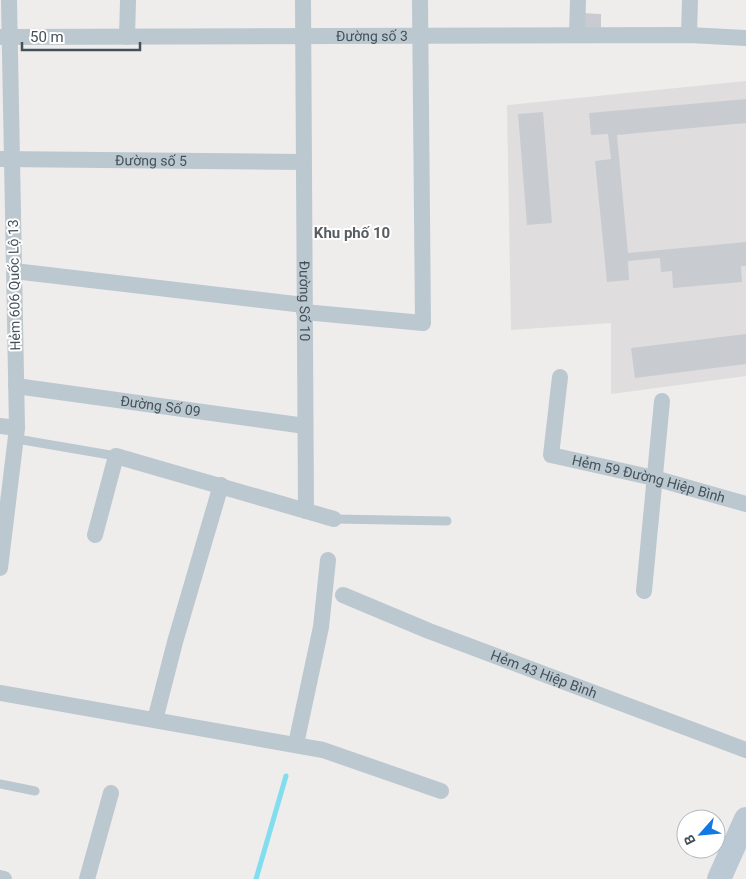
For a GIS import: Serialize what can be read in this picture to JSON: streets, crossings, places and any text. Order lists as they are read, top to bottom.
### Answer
{
  "streets": {
    "street": [
      "Đường số 3",
      "Đường số 5",
      "Hẻm 606 Quốc Lộ 13",
      "Đường Số 10",
      "Đường Số 09",
      "Hẻm 59 Đường Hiệp Bình",
      "Hẻm 43 Hiệp Bình"
    ]
  },
  "crossings": [
    ["Đường số 3", "Hẻm 606 Quốc Lộ 13"],
    ["Đường số 3", "Đường Số 10"],
    ["Đường số 5", "Hẻm 606 Quốc Lộ 13"],
    ["Đường số 5", "Đường Số 10"],
    ["Hẻm 606 Quốc Lộ 13", "Đường Số 09"],
    ["Đường Số 10", "Đường Số 09"]
  ],
  "districts": ["Khu phố 10"],
  "scale_bar": "50 m",
  "north": "bottom left"
}
